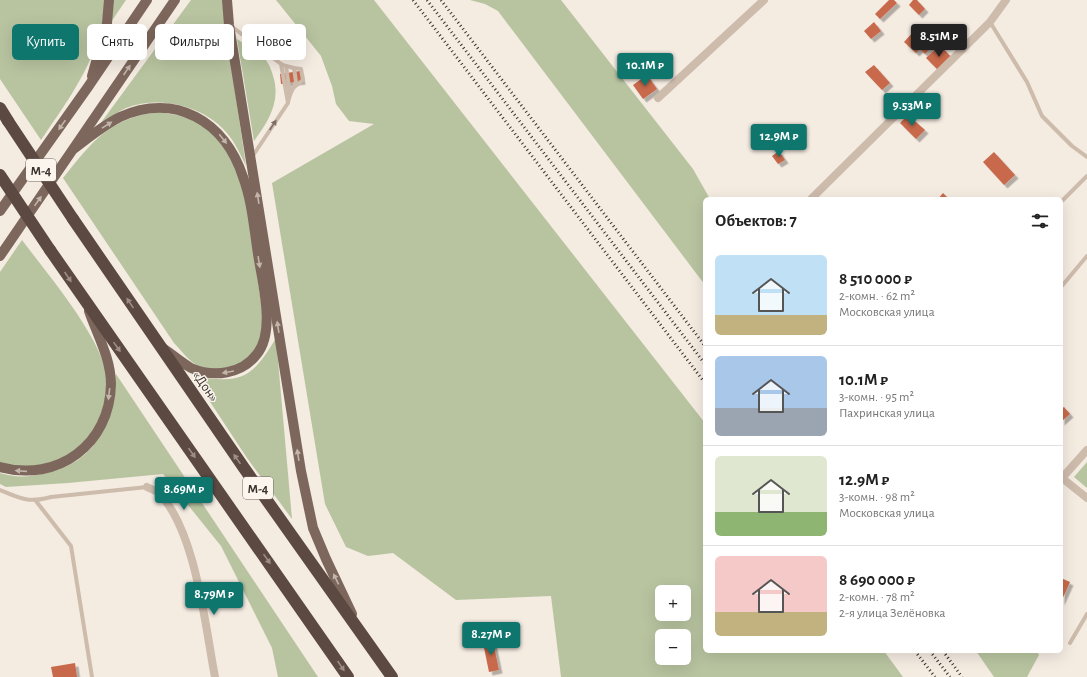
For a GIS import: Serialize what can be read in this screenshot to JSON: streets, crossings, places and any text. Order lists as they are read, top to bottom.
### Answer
{
  "streets": {
    "highway": ["М-4", "«Дон»"]
  },
  "page": {
    "price": [
      "8.51M ₽",
      "10.1M ₽",
      "9.53M ₽",
      "12.9M ₽",
      "8.69M ₽",
      "8.79M ₽",
      "8.27M ₽"
    ],
    "chip": [
      "Купить",
      "Снять",
      "Фильтры",
      "Новое"
    ],
    "heading": "Объектов: 7",
    "list": [
      {
        "name": "8 510 000 ₽",
        "note": "2-комн. · 62 m² · Московская улица"
      },
      {
        "name": "10.1M ₽",
        "note": "3-комн. · 95 m² · Пахринская улица"
      },
      {
        "name": "12.9M ₽",
        "note": "3-комн. · 98 m² · Московская улица"
      },
      {
        "name": "8 690 000 ₽",
        "note": "2-комн. · 78 m² · 2-я улица Зелёновка"
      }
    ],
    "map_buttons": ["+", "−"]
  }
}
